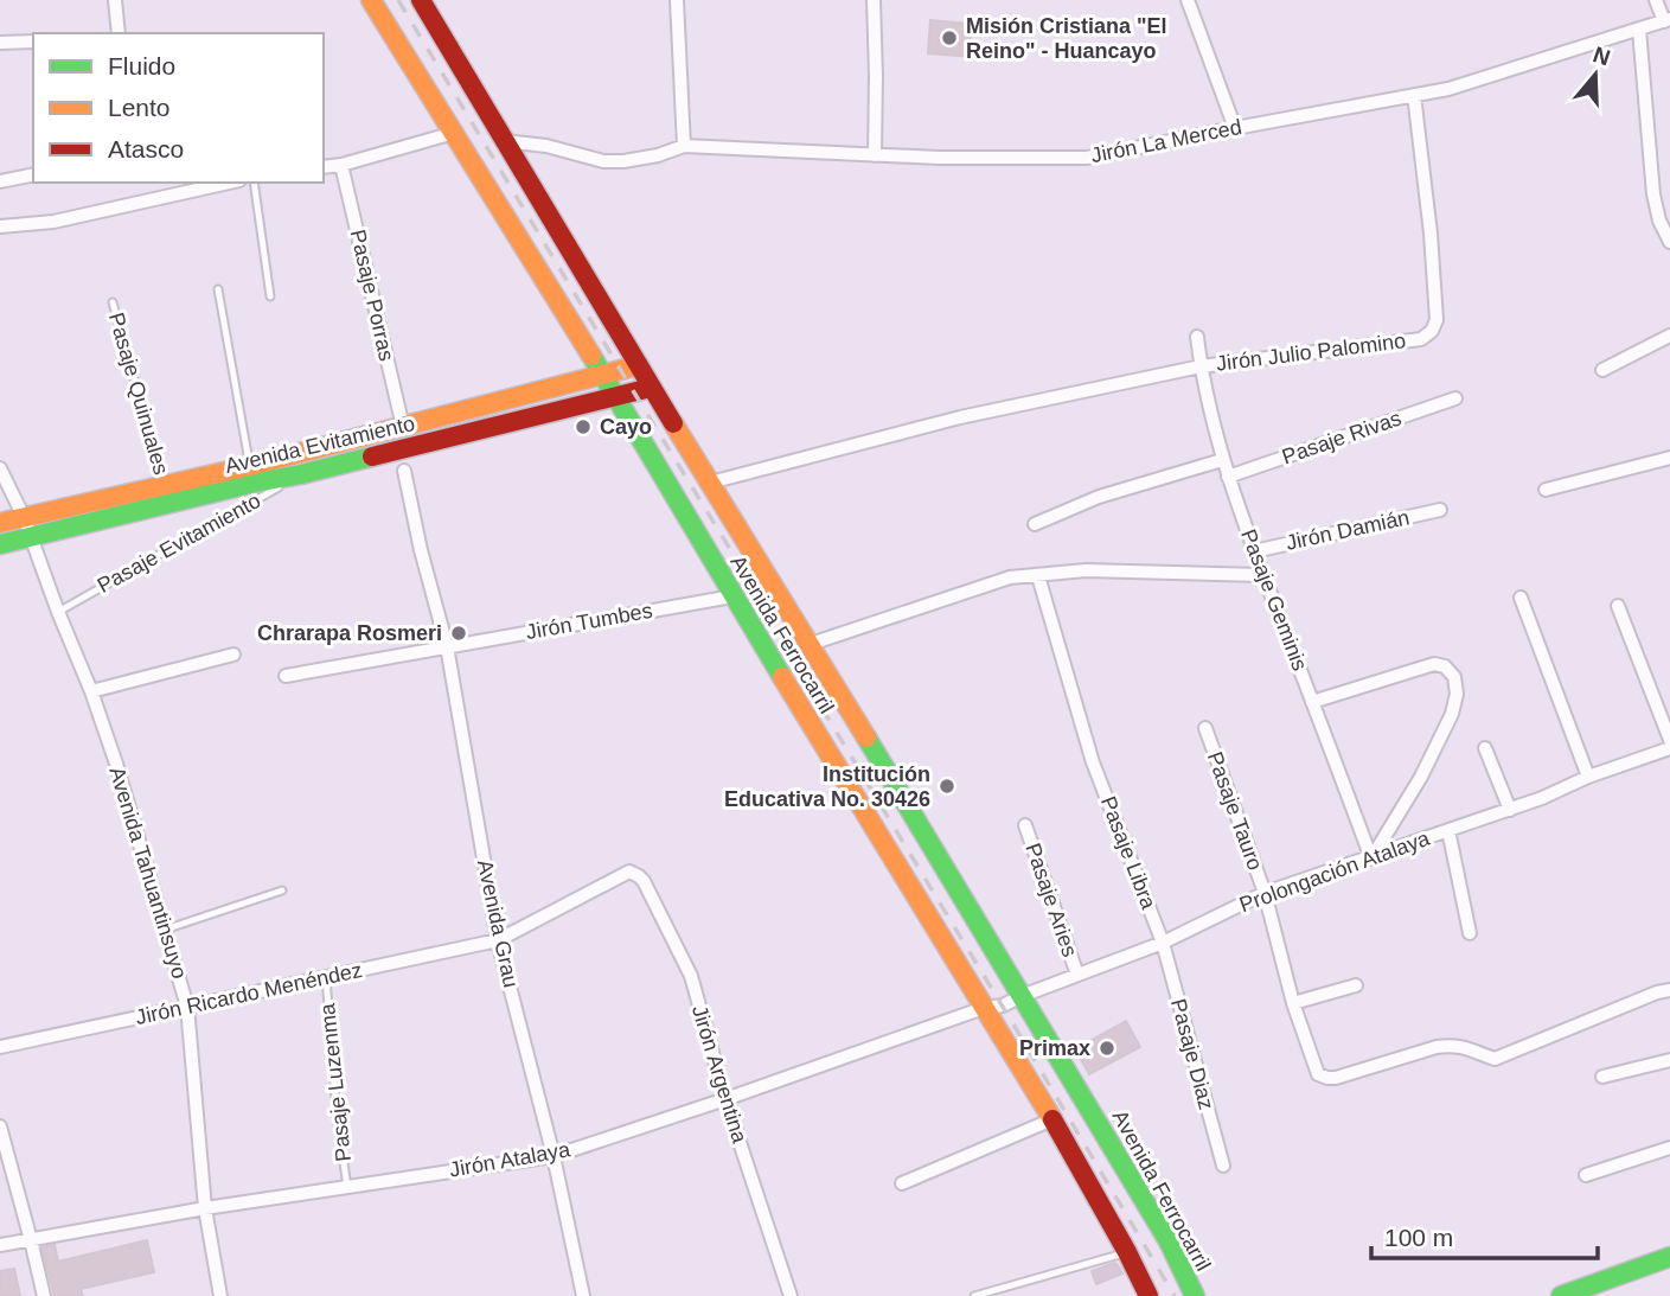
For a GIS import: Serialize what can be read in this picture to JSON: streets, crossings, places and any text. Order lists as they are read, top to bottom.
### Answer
{
  "streets": {
    "main road": ["Avenida Evitamiento", "Avenida Ferrocarril"],
    "street": [
      "Jirón La Merced",
      "Pasaje Porras",
      "Jirón Julio Palomino",
      "Pasaje Rivas",
      "Jirón Damián",
      "Pasaje Geminis",
      "Jirón Tumbes",
      "Pasaje Tauro",
      "Pasaje Libra",
      "Prolongación Atalaya",
      "Avenida Tahuantinsuyo",
      "Pasaje Aries",
      "Avenida Grau",
      "Jirón Ricardo Menéndez",
      "Pasaje Diaz",
      "Jirón Argentina",
      "Jirón Atalaya"
    ],
    "lane": ["Pasaje Quinuales", "Pasaje Evitamiento", "Pasaje Luzenma"]
  },
  "crossings": [
    ["Jirón La Merced", "Jirón Julio Palomino"],
    ["Jirón La Merced", "Avenida Ferrocarril"],
    ["Pasaje Porras", "Avenida Evitamiento"],
    ["Jirón Julio Palomino", "Pasaje Geminis"],
    ["Jirón Julio Palomino", "Avenida Ferrocarril"],
    ["Pasaje Quinuales", "Avenida Evitamiento"],
    ["Pasaje Rivas", "Pasaje Geminis"],
    ["Avenida Evitamiento", "Pasaje Evitamiento"],
    ["Avenida Evitamiento", "Avenida Ferrocarril"],
    ["Avenida Evitamiento", "Avenida Tahuantinsuyo"],
    ["Jirón Damián", "Pasaje Geminis"],
    ["Pasaje Evitamiento", "Avenida Tahuantinsuyo"],
    ["Pasaje Geminis", "Prolongación Atalaya"],
    ["Jirón Tumbes", "Avenida Ferrocarril"],
    ["Jirón Tumbes", "Avenida Grau"],
    ["Avenida Ferrocarril", "Prolongación Atalaya"],
    ["Avenida Ferrocarril", "Jirón Atalaya"],
    ["Pasaje Tauro", "Prolongación Atalaya"],
    ["Pasaje Libra", "Prolongación Atalaya"],
    ["Pasaje Libra", "Pasaje Diaz"],
    ["Prolongación Atalaya", "Pasaje Aries"],
    ["Prolongación Atalaya", "Pasaje Diaz"],
    ["Prolongación Atalaya", "Jirón Atalaya"],
    ["Avenida Tahuantinsuyo", "Jirón Ricardo Menéndez"],
    ["Avenida Tahuantinsuyo", "Jirón Atalaya"],
    ["Avenida Grau", "Jirón Ricardo Menéndez"],
    ["Avenida Grau", "Jirón Atalaya"],
    ["Jirón Ricardo Menéndez", "Jirón Argentina"],
    ["Jirón Ricardo Menéndez", "Pasaje Luzenma"],
    ["Jirón Argentina", "Jirón Atalaya"],
    ["Pasaje Luzenma", "Jirón Atalaya"]
  ],
  "places": [
    "Misión Cristiana \"El Reino\" - Huancayo",
    "Cayo",
    "Chrarapa Rosmeri",
    "Institución Educativa No. 30426",
    "Primax"
  ],
  "legend": ["Fluido", "Lento", "Atasco"],
  "scale_bar": "100 m",
  "north": "top"
}
